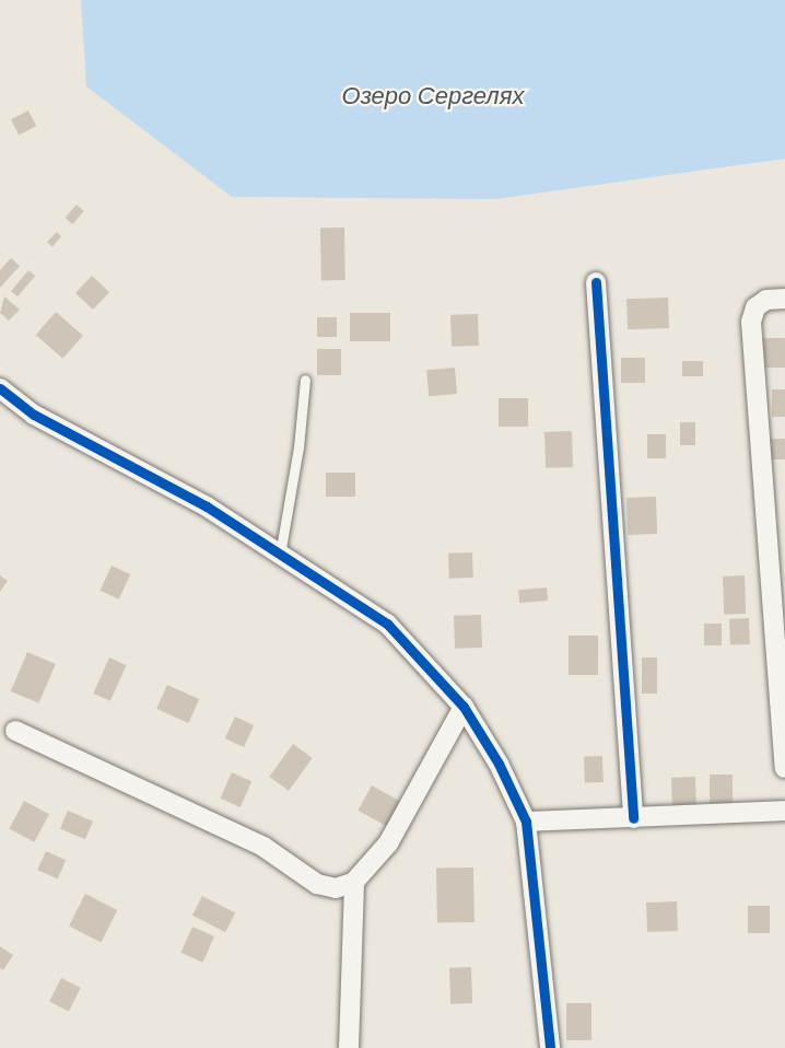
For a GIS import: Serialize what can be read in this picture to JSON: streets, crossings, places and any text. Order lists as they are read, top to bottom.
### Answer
{
  "water": ["Озеро Сергелях"]
}
